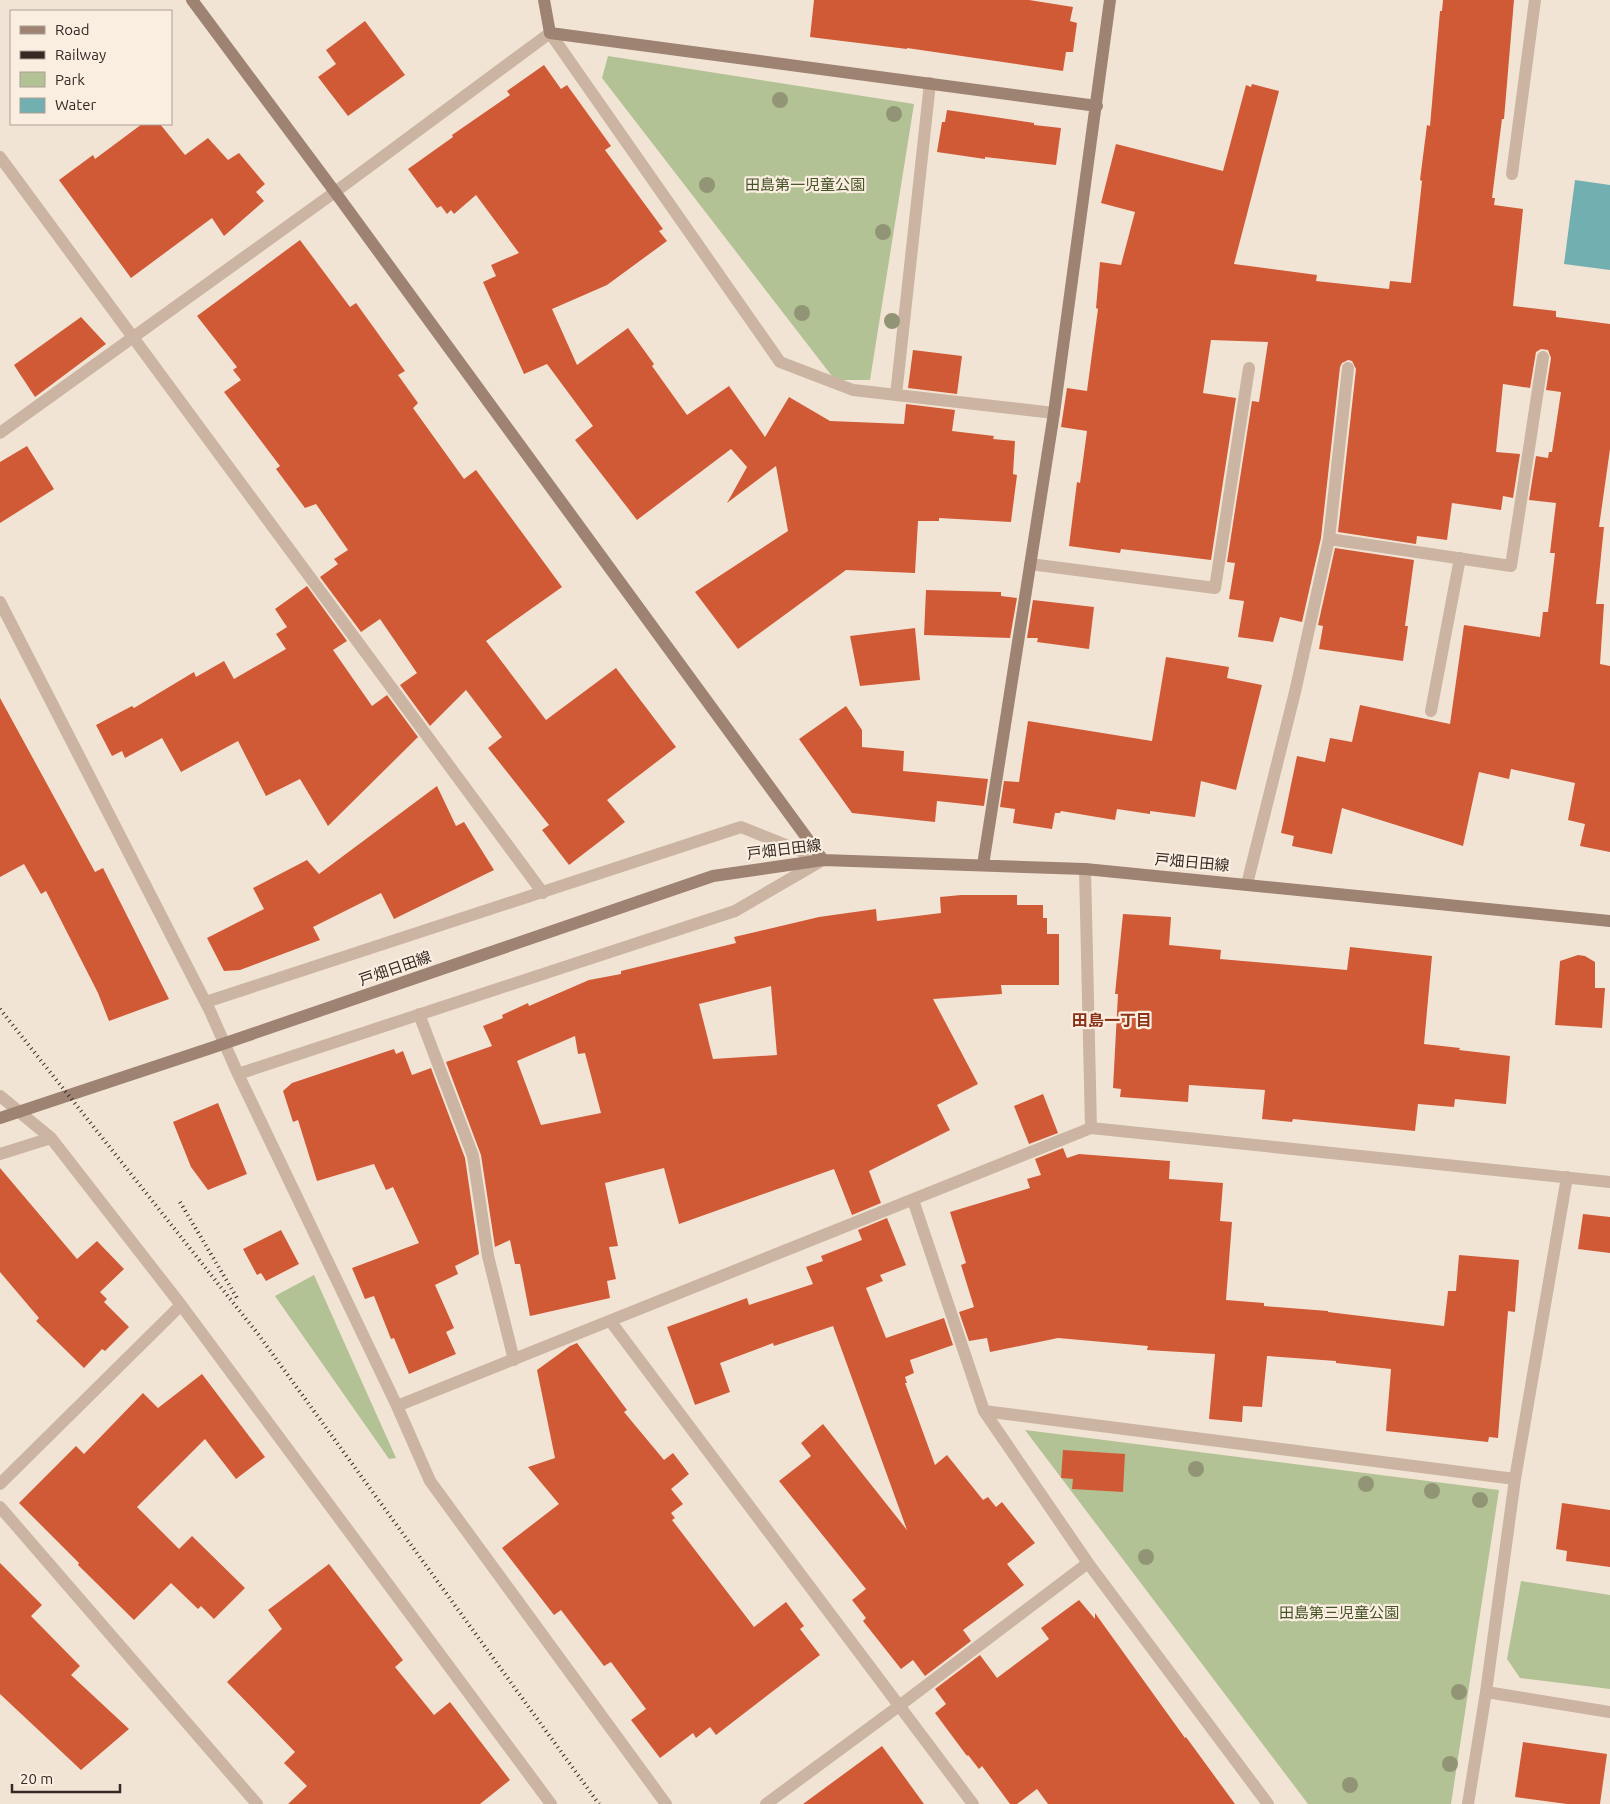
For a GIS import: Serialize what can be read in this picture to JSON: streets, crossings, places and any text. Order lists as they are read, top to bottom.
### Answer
{
  "streets": {
    "street": ["戸畑日田線"]
  },
  "districts": ["田島一丁目"],
  "parks": ["田島第一児童公園", "田島第三児童公園"],
  "legend": [
    "Road",
    "Railway",
    "Park",
    "Water"
  ],
  "scale_bar": "20 m"
}
